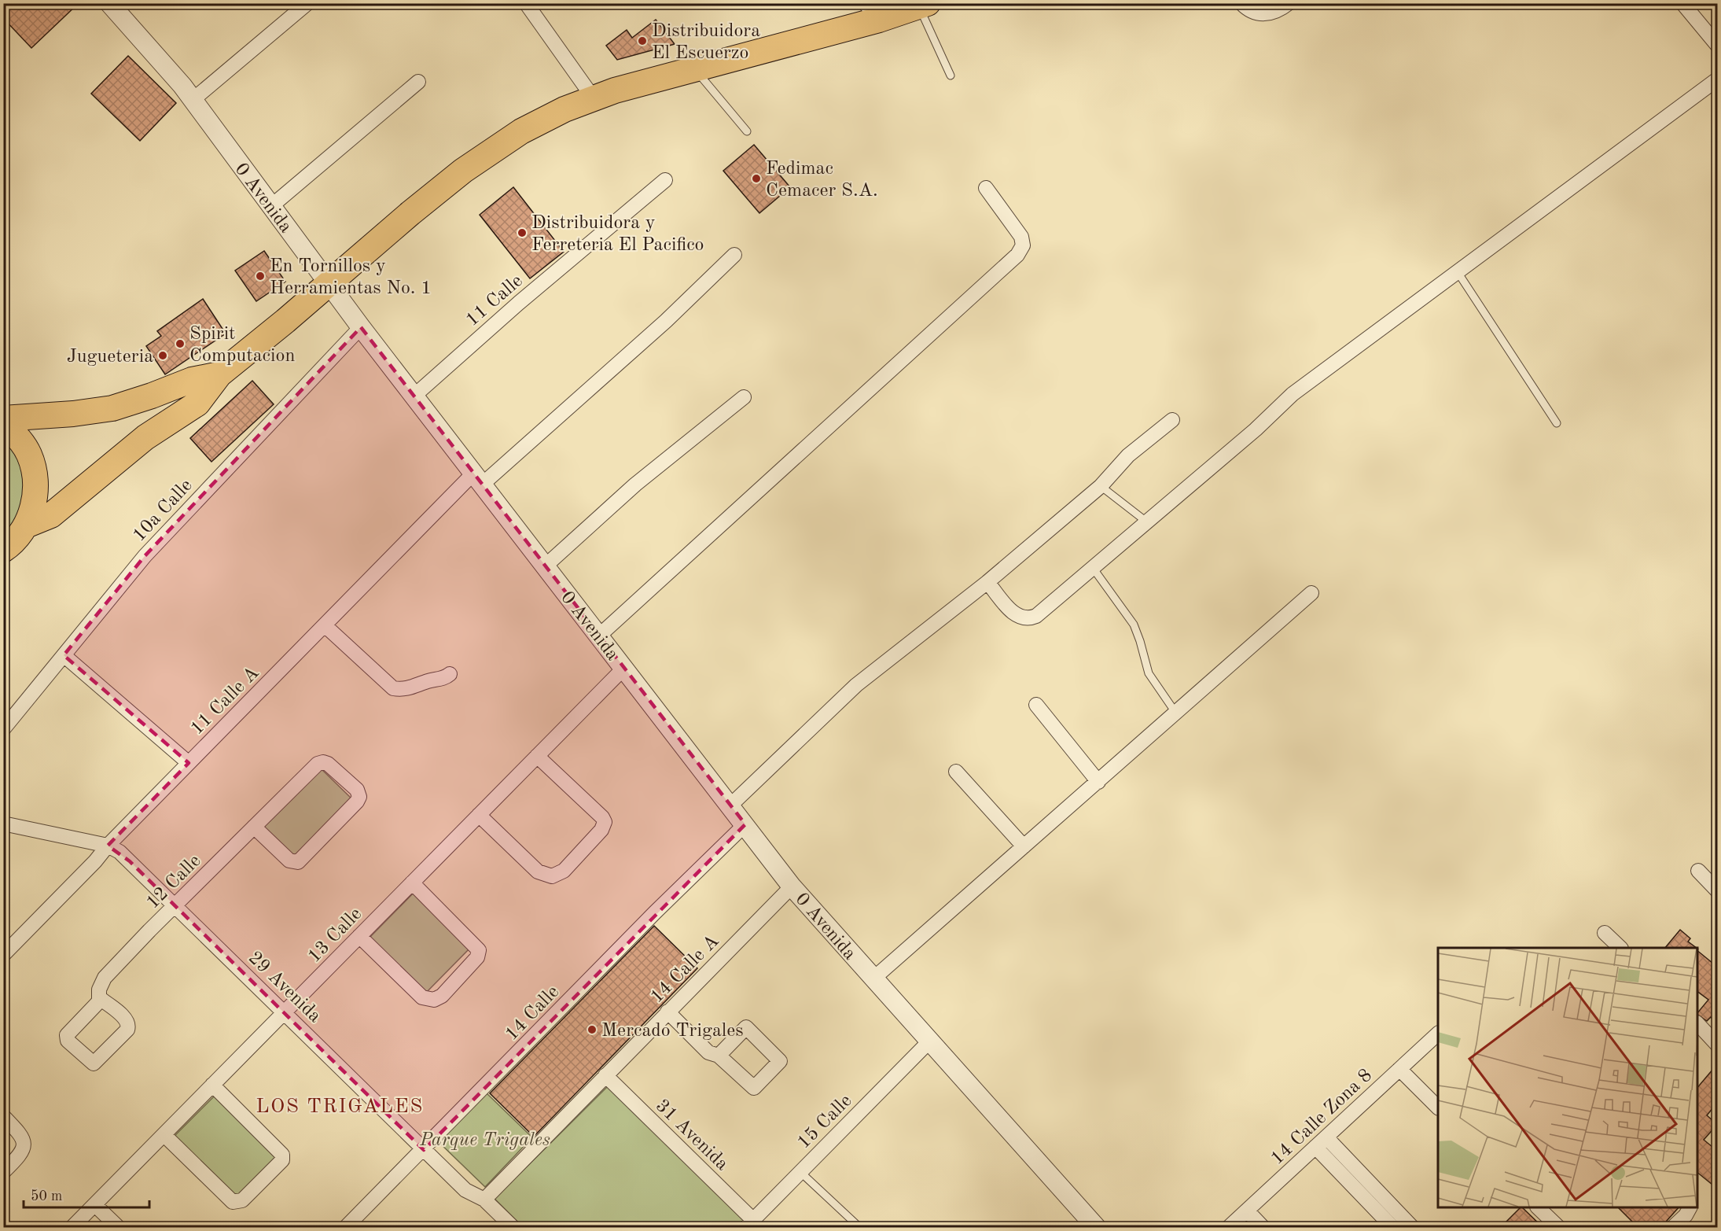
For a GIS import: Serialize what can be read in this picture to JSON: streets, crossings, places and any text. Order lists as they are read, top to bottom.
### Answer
{
  "streets": {
    "street": [
      "0 Avenida",
      "11 Calle",
      "10a Calle",
      "11 Calle A",
      "12 Calle",
      "13 Calle",
      "14 Calle A",
      "29 Avenida",
      "14 Calle",
      "14 Calle Zona 8",
      "15 Calle",
      "31 Avenida"
    ]
  },
  "crossings": [
    ["0 Avenida", "11 Calle"],
    ["0 Avenida", "10a Calle"],
    ["0 Avenida", "11 Calle A"],
    ["0 Avenida", "13 Calle"],
    ["0 Avenida", "14 Calle A"],
    ["0 Avenida", "14 Calle"],
    ["0 Avenida", "15 Calle"],
    ["11 Calle A", "29 Avenida"],
    ["12 Calle", "29 Avenida"],
    ["13 Calle", "29 Avenida"],
    ["14 Calle A", "29 Avenida"],
    ["14 Calle A", "31 Avenida"],
    ["29 Avenida", "14 Calle"],
    ["15 Calle", "31 Avenida"]
  ],
  "districts": ["LOS TRIGALES"],
  "parks": ["Parque Trigales"],
  "places": [
    "Distribuidora El Escuerzo",
    "Fedimac Cemacer S.A.",
    "Distribuidora y Ferreteria El Pacifico",
    "En Tornillos y Herramientas No. 1",
    "Spirit Computacion",
    "Jugueteria",
    "Mercado Trigales"
  ],
  "scale_bar": "50 m"
}
